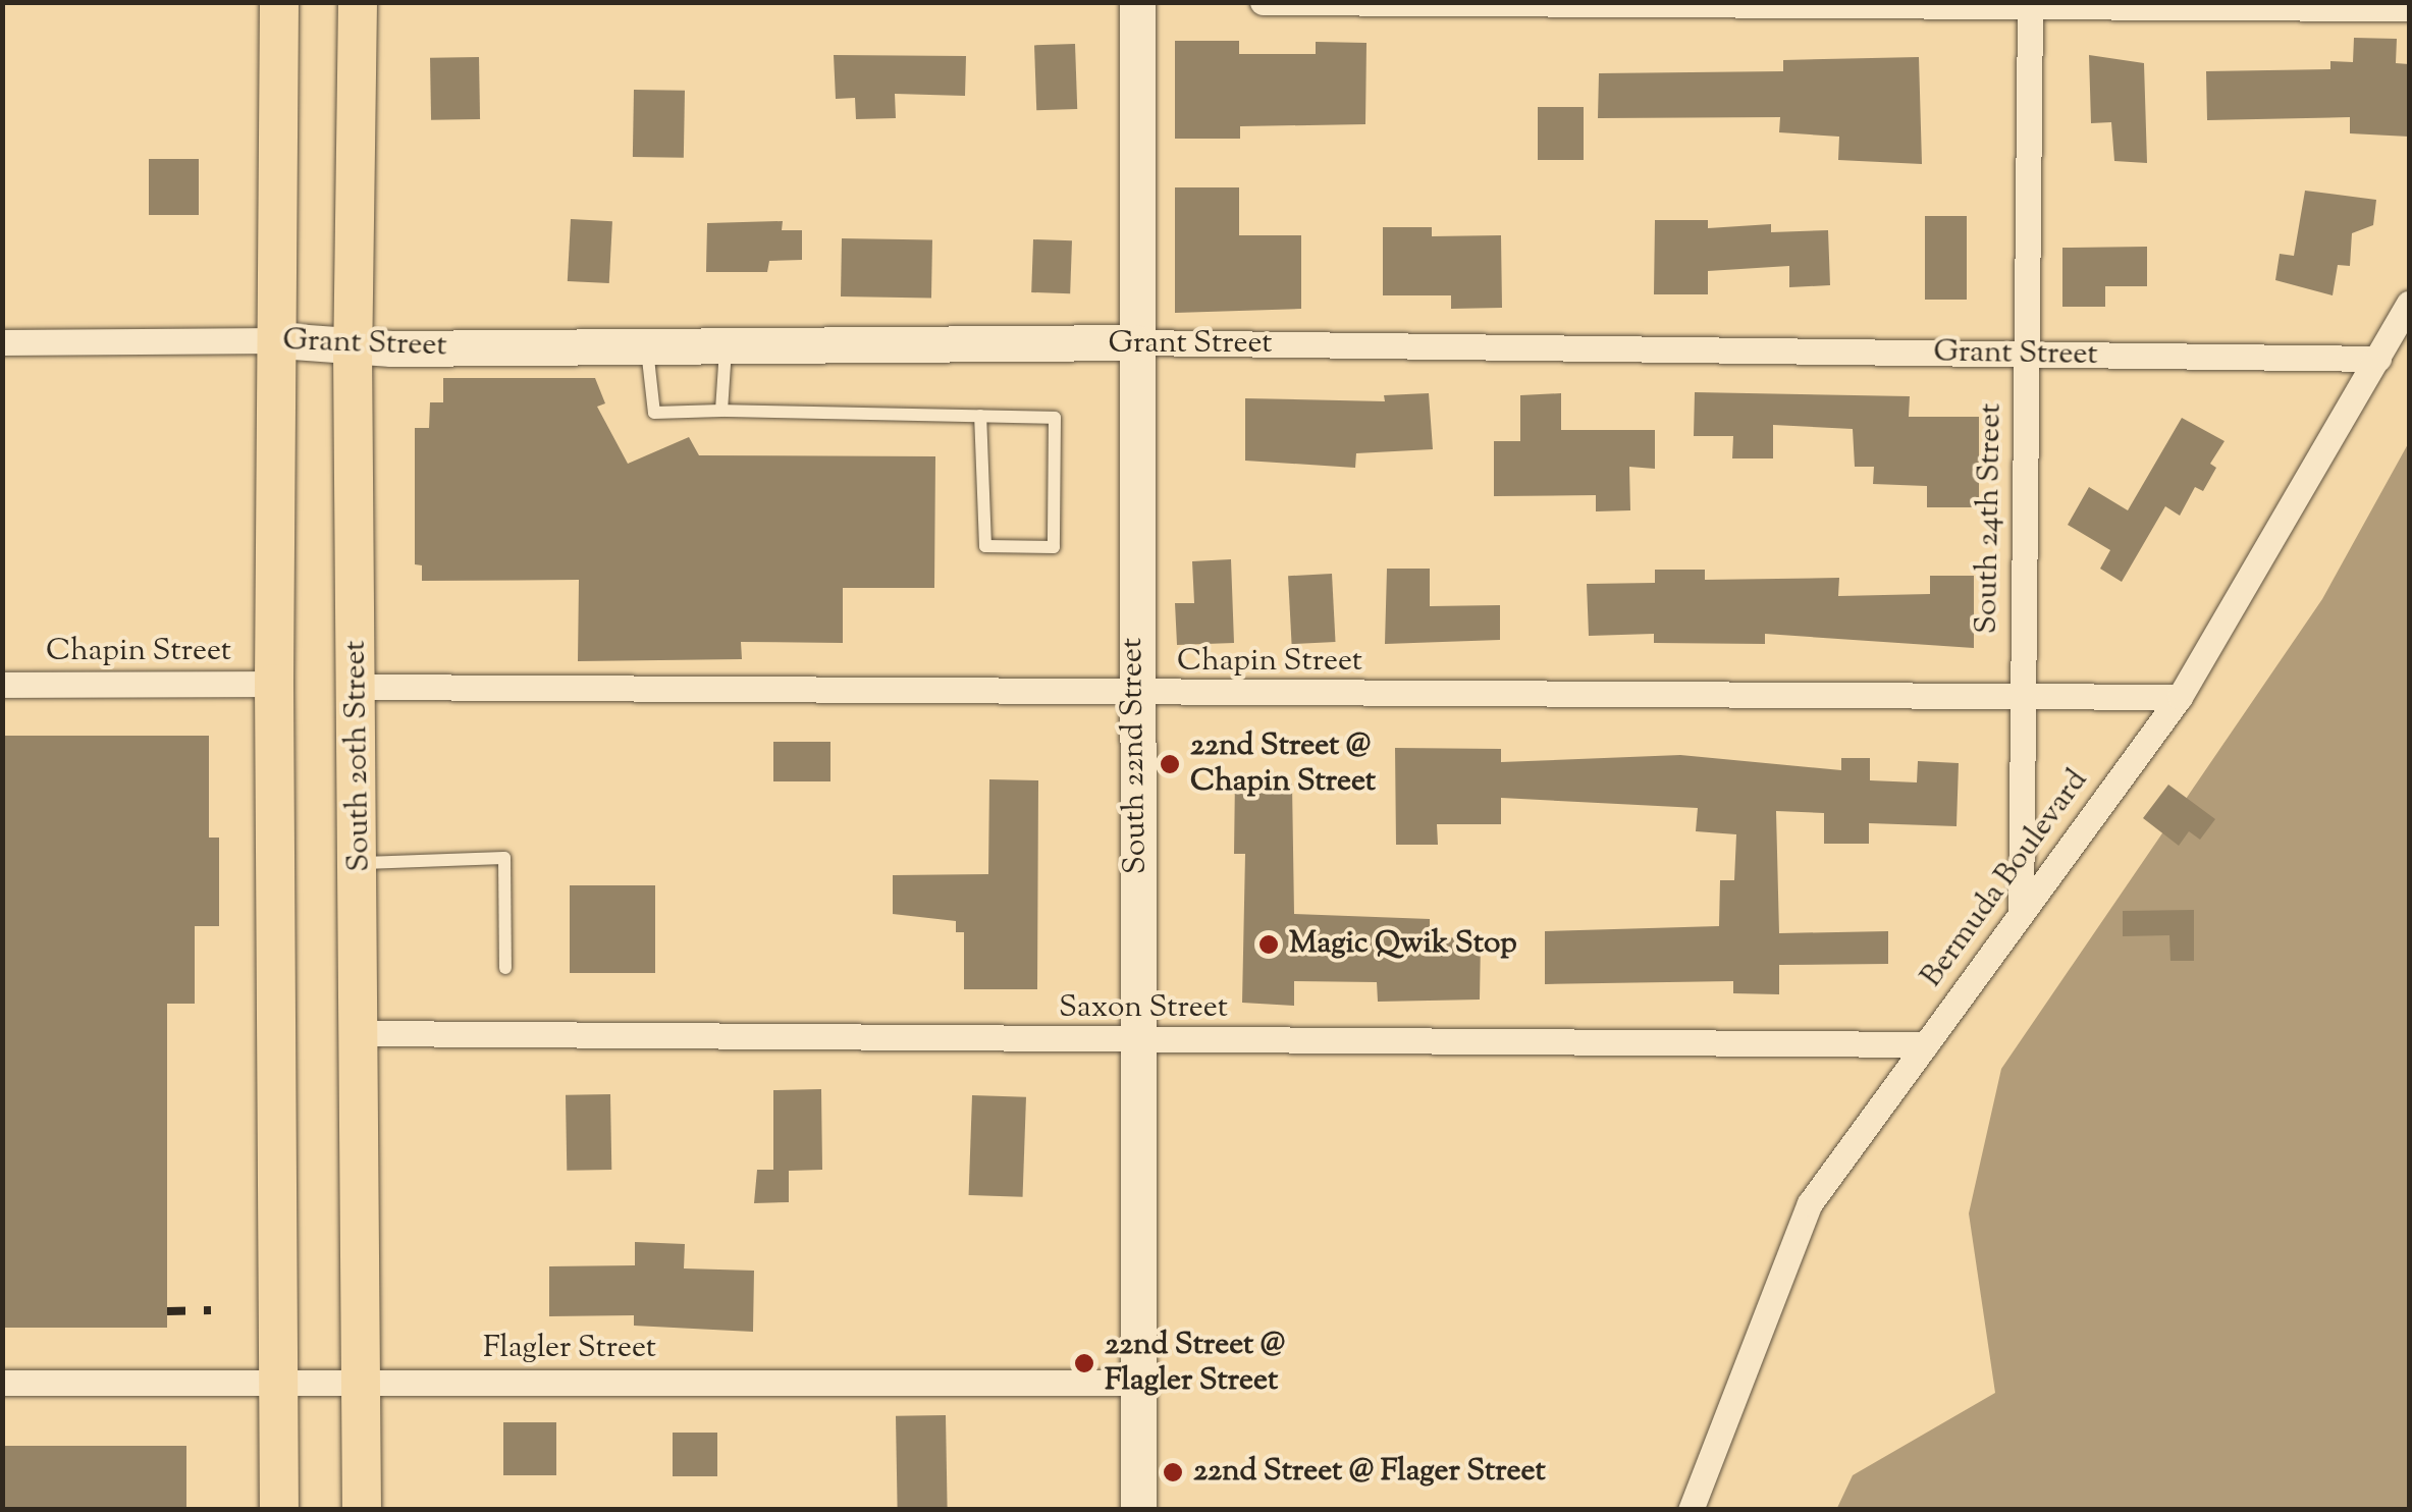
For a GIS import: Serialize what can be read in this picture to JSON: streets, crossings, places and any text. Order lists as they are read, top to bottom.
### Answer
{
  "streets": {
    "main road": ["South 20th Street"],
    "street": [
      "Grant Street",
      "South 24th Street",
      "Chapin Street",
      "South 22nd Street",
      "Bermuda Boulevard",
      "Saxon Street",
      "Flagler Street"
    ]
  },
  "crossings": [
    ["Grant Street", "South 24th Street"],
    ["Grant Street", "South 20th Street"],
    ["Grant Street", "South 22nd Street"],
    ["Grant Street", "Bermuda Boulevard"],
    ["South 24th Street", "Chapin Street"],
    ["South 24th Street", "Bermuda Boulevard"],
    ["Chapin Street", "South 20th Street"],
    ["Chapin Street", "South 22nd Street"],
    ["Chapin Street", "Bermuda Boulevard"],
    ["South 20th Street", "Saxon Street"],
    ["South 20th Street", "Flagler Street"],
    ["South 22nd Street", "Saxon Street"],
    ["South 22nd Street", "Flagler Street"],
    ["Bermuda Boulevard", "Saxon Street"]
  ],
  "places": [
    "22nd Street @ Chapin Street",
    "Magic Qwik Stop",
    "22nd Street @ Flagler Street",
    "22nd Street @ Flager Street"
  ]
}
